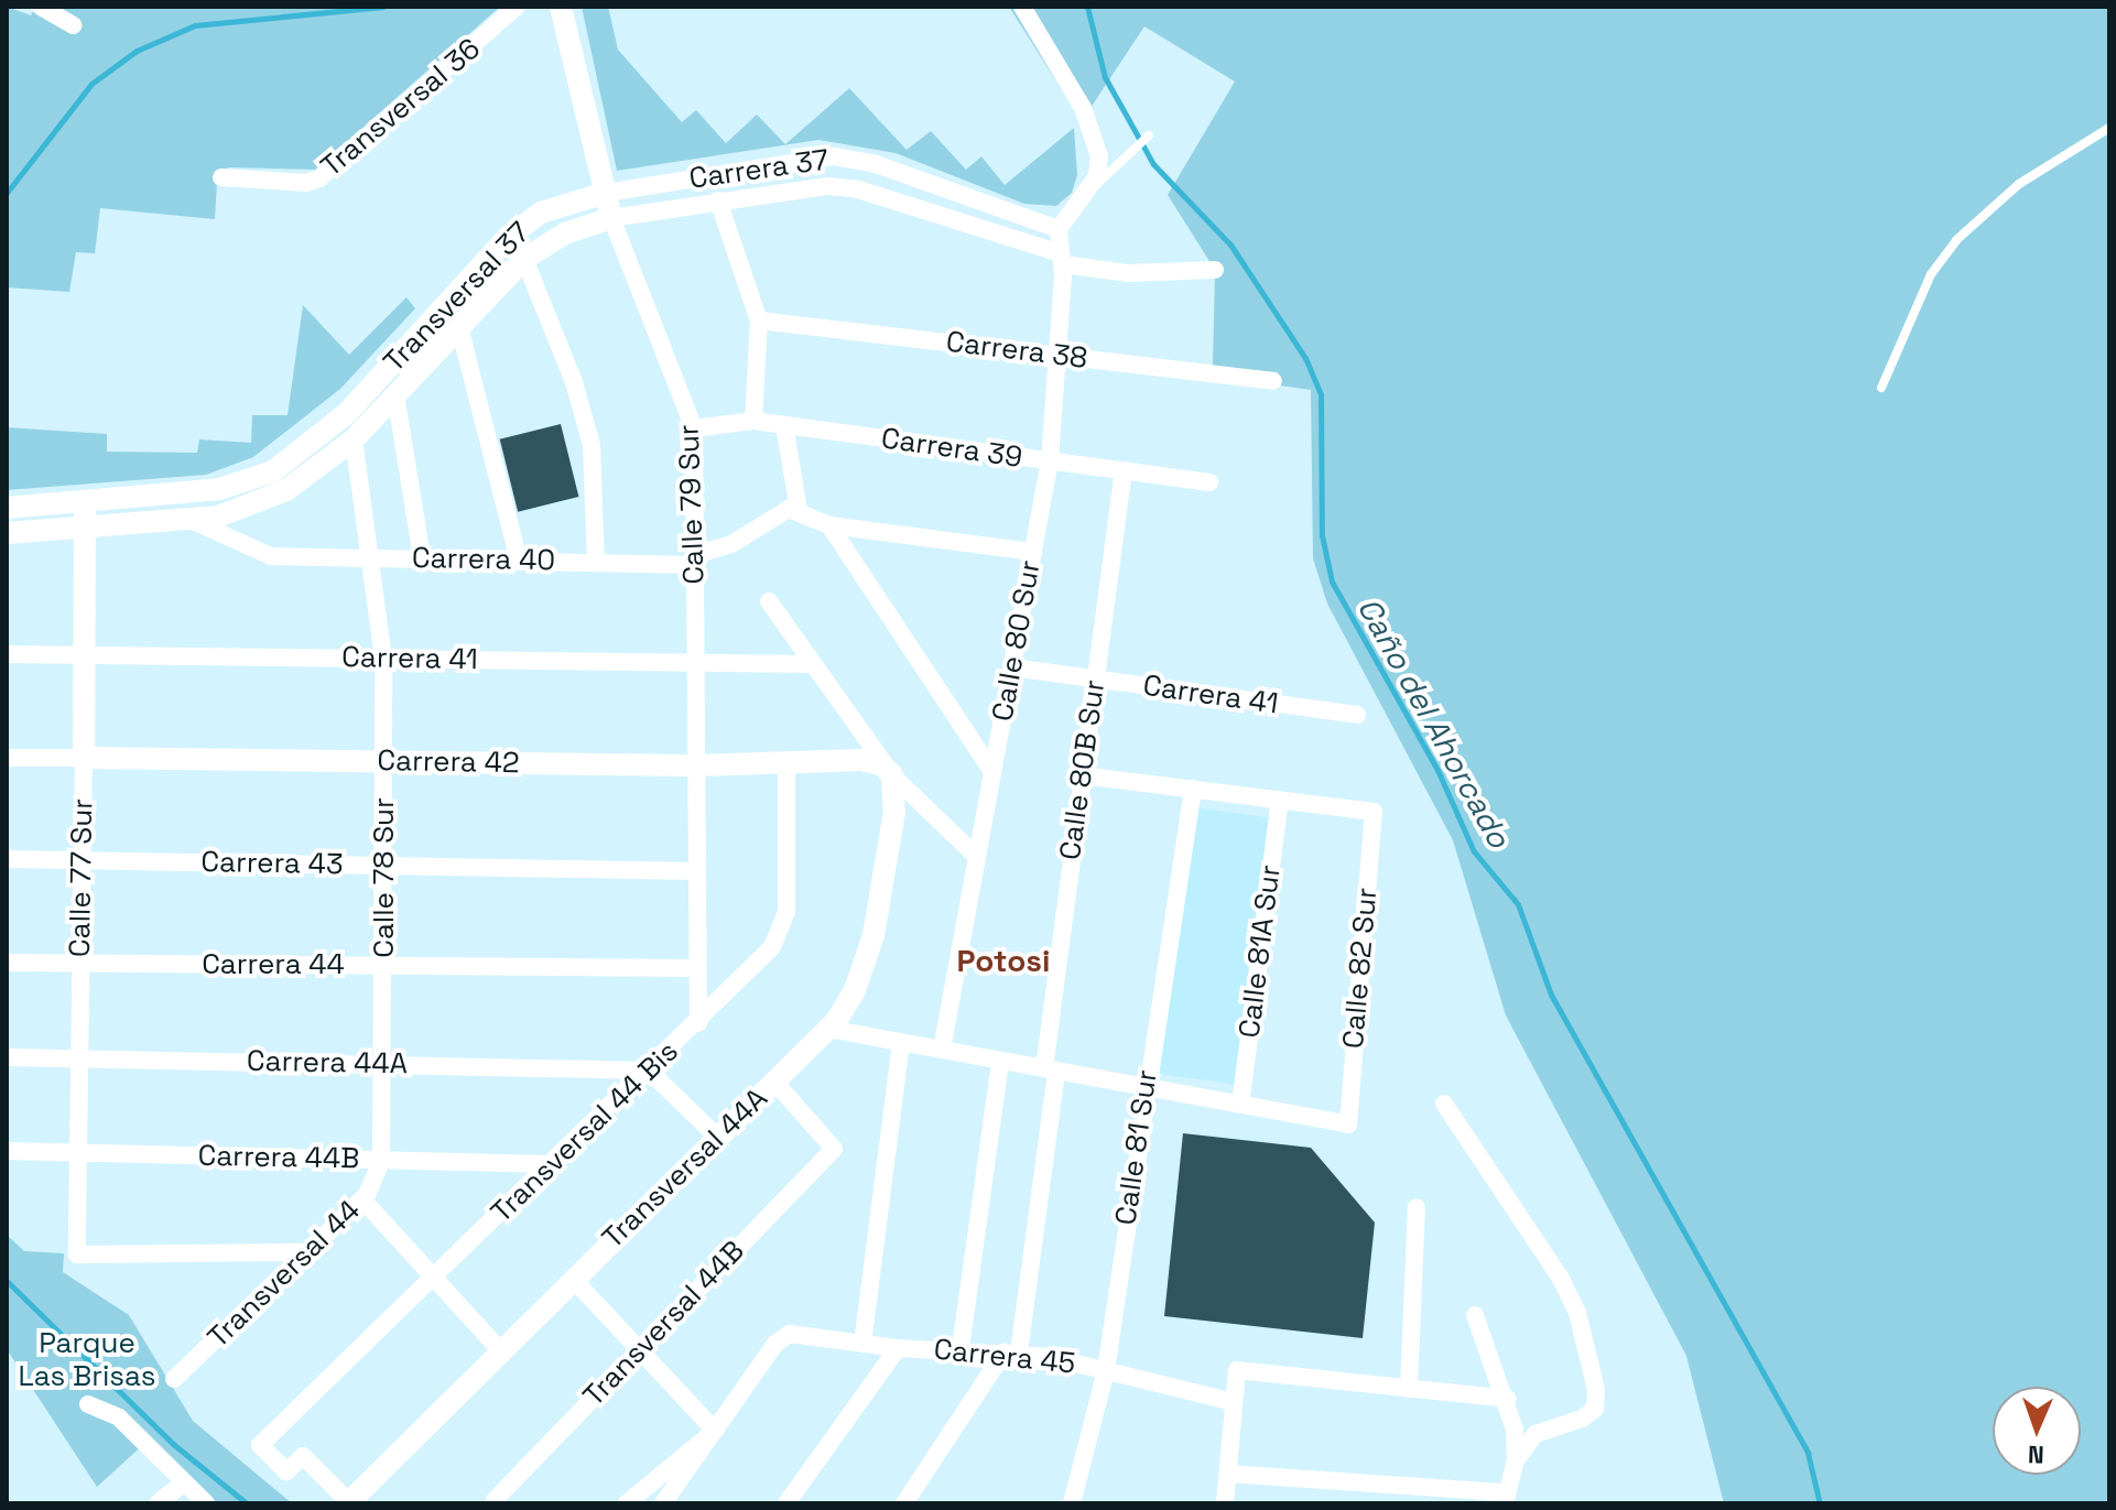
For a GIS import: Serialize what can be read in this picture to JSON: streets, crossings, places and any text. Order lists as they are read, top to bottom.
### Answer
{
  "streets": {
    "street": [
      "Transversal 36",
      "Carrera 37",
      "Transversal 37",
      "Carrera 38",
      "Carrera 39",
      "Calle 79 Sur",
      "Carrera 40",
      "Calle 80 Sur",
      "Carrera 41",
      "Carrera 42",
      "Calle 80B Sur",
      "Carrera 43",
      "Calle 77 Sur",
      "Calle 78 Sur",
      "Calle 81A Sur",
      "Carrera 44",
      "Calle 82 Sur",
      "Carrera 44A",
      "Transversal 44 Bis",
      "Calle 81 Sur",
      "Carrera 44B",
      "Transversal 44A",
      "Transversal 44",
      "Transversal 44B",
      "Carrera 45"
    ]
  },
  "crossings": [
    ["Carrera 37", "Transversal 37"],
    ["Carrera 37", "Calle 79 Sur"],
    ["Carrera 37", "Calle 80 Sur"],
    ["Transversal 37", "Calle 79 Sur"],
    ["Transversal 37", "Calle 77 Sur"],
    ["Transversal 37", "Calle 78 Sur"],
    ["Carrera 38", "Calle 80 Sur"],
    ["Carrera 39", "Calle 79 Sur"],
    ["Carrera 39", "Calle 80 Sur"],
    ["Carrera 39", "Calle 80B Sur"],
    ["Calle 79 Sur", "Carrera 40"],
    ["Calle 79 Sur", "Carrera 41"],
    ["Calle 79 Sur", "Carrera 42"],
    ["Calle 79 Sur", "Carrera 43"],
    ["Calle 79 Sur", "Carrera 44"],
    ["Calle 79 Sur", "Transversal 44 Bis"],
    ["Carrera 40", "Calle 78 Sur"],
    ["Calle 80 Sur", "Carrera 41"],
    ["Carrera 41", "Calle 80B Sur"],
    ["Carrera 41", "Calle 77 Sur"],
    ["Carrera 41", "Calle 78 Sur"],
    ["Carrera 42", "Calle 77 Sur"],
    ["Carrera 42", "Calle 78 Sur"],
    ["Carrera 42", "Transversal 44 Bis"],
    ["Carrera 42", "Transversal 44A"],
    ["Calle 80B Sur", "Carrera 45"],
    ["Carrera 43", "Calle 77 Sur"],
    ["Carrera 43", "Calle 78 Sur"],
    ["Calle 77 Sur", "Carrera 44"],
    ["Calle 77 Sur", "Carrera 44A"],
    ["Calle 77 Sur", "Carrera 44B"],
    ["Calle 77 Sur", "Transversal 44"],
    ["Calle 78 Sur", "Carrera 44"],
    ["Calle 78 Sur", "Carrera 44A"],
    ["Calle 78 Sur", "Carrera 44B"],
    ["Calle 78 Sur", "Transversal 44"],
    ["Calle 81A Sur", "Calle 82 Sur"],
    ["Carrera 44A", "Transversal 44 Bis"],
    ["Transversal 44 Bis", "Carrera 44B"],
    ["Transversal 44 Bis", "Transversal 44A"],
    ["Calle 81 Sur", "Carrera 45"],
    ["Carrera 44B", "Transversal 44"],
    ["Transversal 44A", "Transversal 44B"]
  ],
  "districts": ["Potosi"],
  "water": ["Caño del Ahorcado"],
  "parks": ["Parque Las Brisas"],
  "north": "bottom"
}
